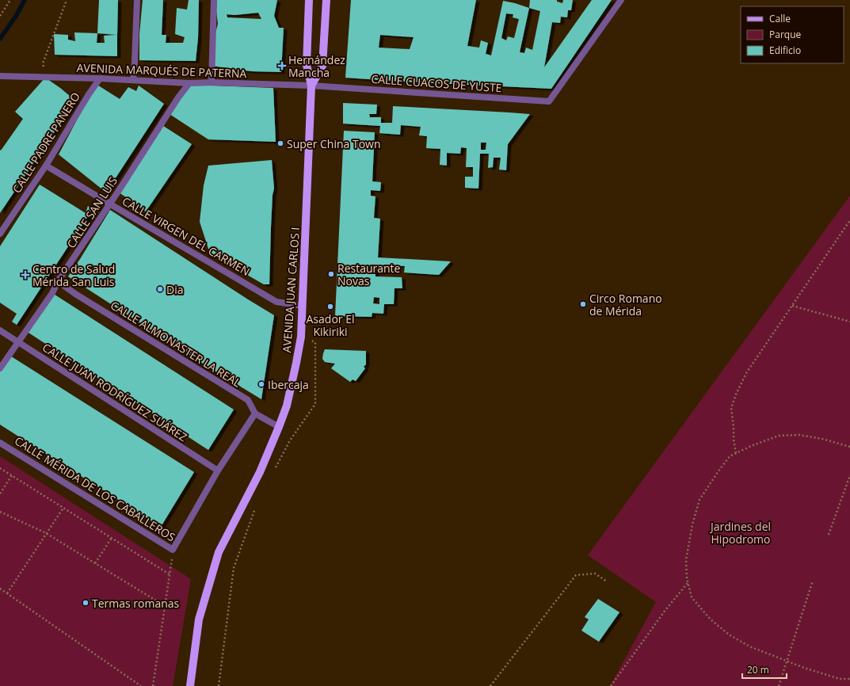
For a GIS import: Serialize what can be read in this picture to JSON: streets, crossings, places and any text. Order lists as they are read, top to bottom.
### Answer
{
  "streets": {
    "main road": ["AVENIDA JUAN CARLOS I"],
    "street": [
      "AVENIDA MARQUÉS DE PATERNA",
      "CALLE CUACOS DE YUSTE",
      "CALLE PADRE PANERO",
      "CALLE SAN LUIS",
      "CALLE VIRGEN DEL CARMEN",
      "CALLE ALMONASTER LA REAL",
      "CALLE JUAN RODRÍGUEZ SUÁREZ",
      "CALLE MÉRIDA DE LOS CABALLEROS"
    ]
  },
  "crossings": [
    ["AVENIDA MARQUÉS DE PATERNA", "CALLE CUACOS DE YUSTE"],
    ["AVENIDA MARQUÉS DE PATERNA", "CALLE PADRE PANERO"],
    ["AVENIDA MARQUÉS DE PATERNA", "CALLE SAN LUIS"],
    ["AVENIDA MARQUÉS DE PATERNA", "AVENIDA JUAN CARLOS I"],
    ["CALLE PADRE PANERO", "CALLE VIRGEN DEL CARMEN"],
    ["CALLE SAN LUIS", "CALLE VIRGEN DEL CARMEN"],
    ["CALLE SAN LUIS", "CALLE ALMONASTER LA REAL"],
    ["CALLE SAN LUIS", "CALLE JUAN RODRÍGUEZ SUÁREZ"],
    ["CALLE VIRGEN DEL CARMEN", "AVENIDA JUAN CARLOS I"],
    ["CALLE ALMONASTER LA REAL", "CALLE MÉRIDA DE LOS CABALLEROS"],
    ["CALLE JUAN RODRÍGUEZ SUÁREZ", "CALLE MÉRIDA DE LOS CABALLEROS"]
  ],
  "parks": ["Jardines del Hipodromo"],
  "places": {
    "health": ["Hernández Mancha", "Centro de Salud Mérida San Luis"],
    "other": [
      "Super China Town",
      "Restaurante Novas",
      "Dia",
      "Circo Romano de Mérida",
      "Asador El Kikiriki",
      "Ibercaja",
      "Termas romanas"
    ]
  },
  "legend": ["Calle", "Parque", "Edificio"],
  "scale_bar": "20 m"
}
